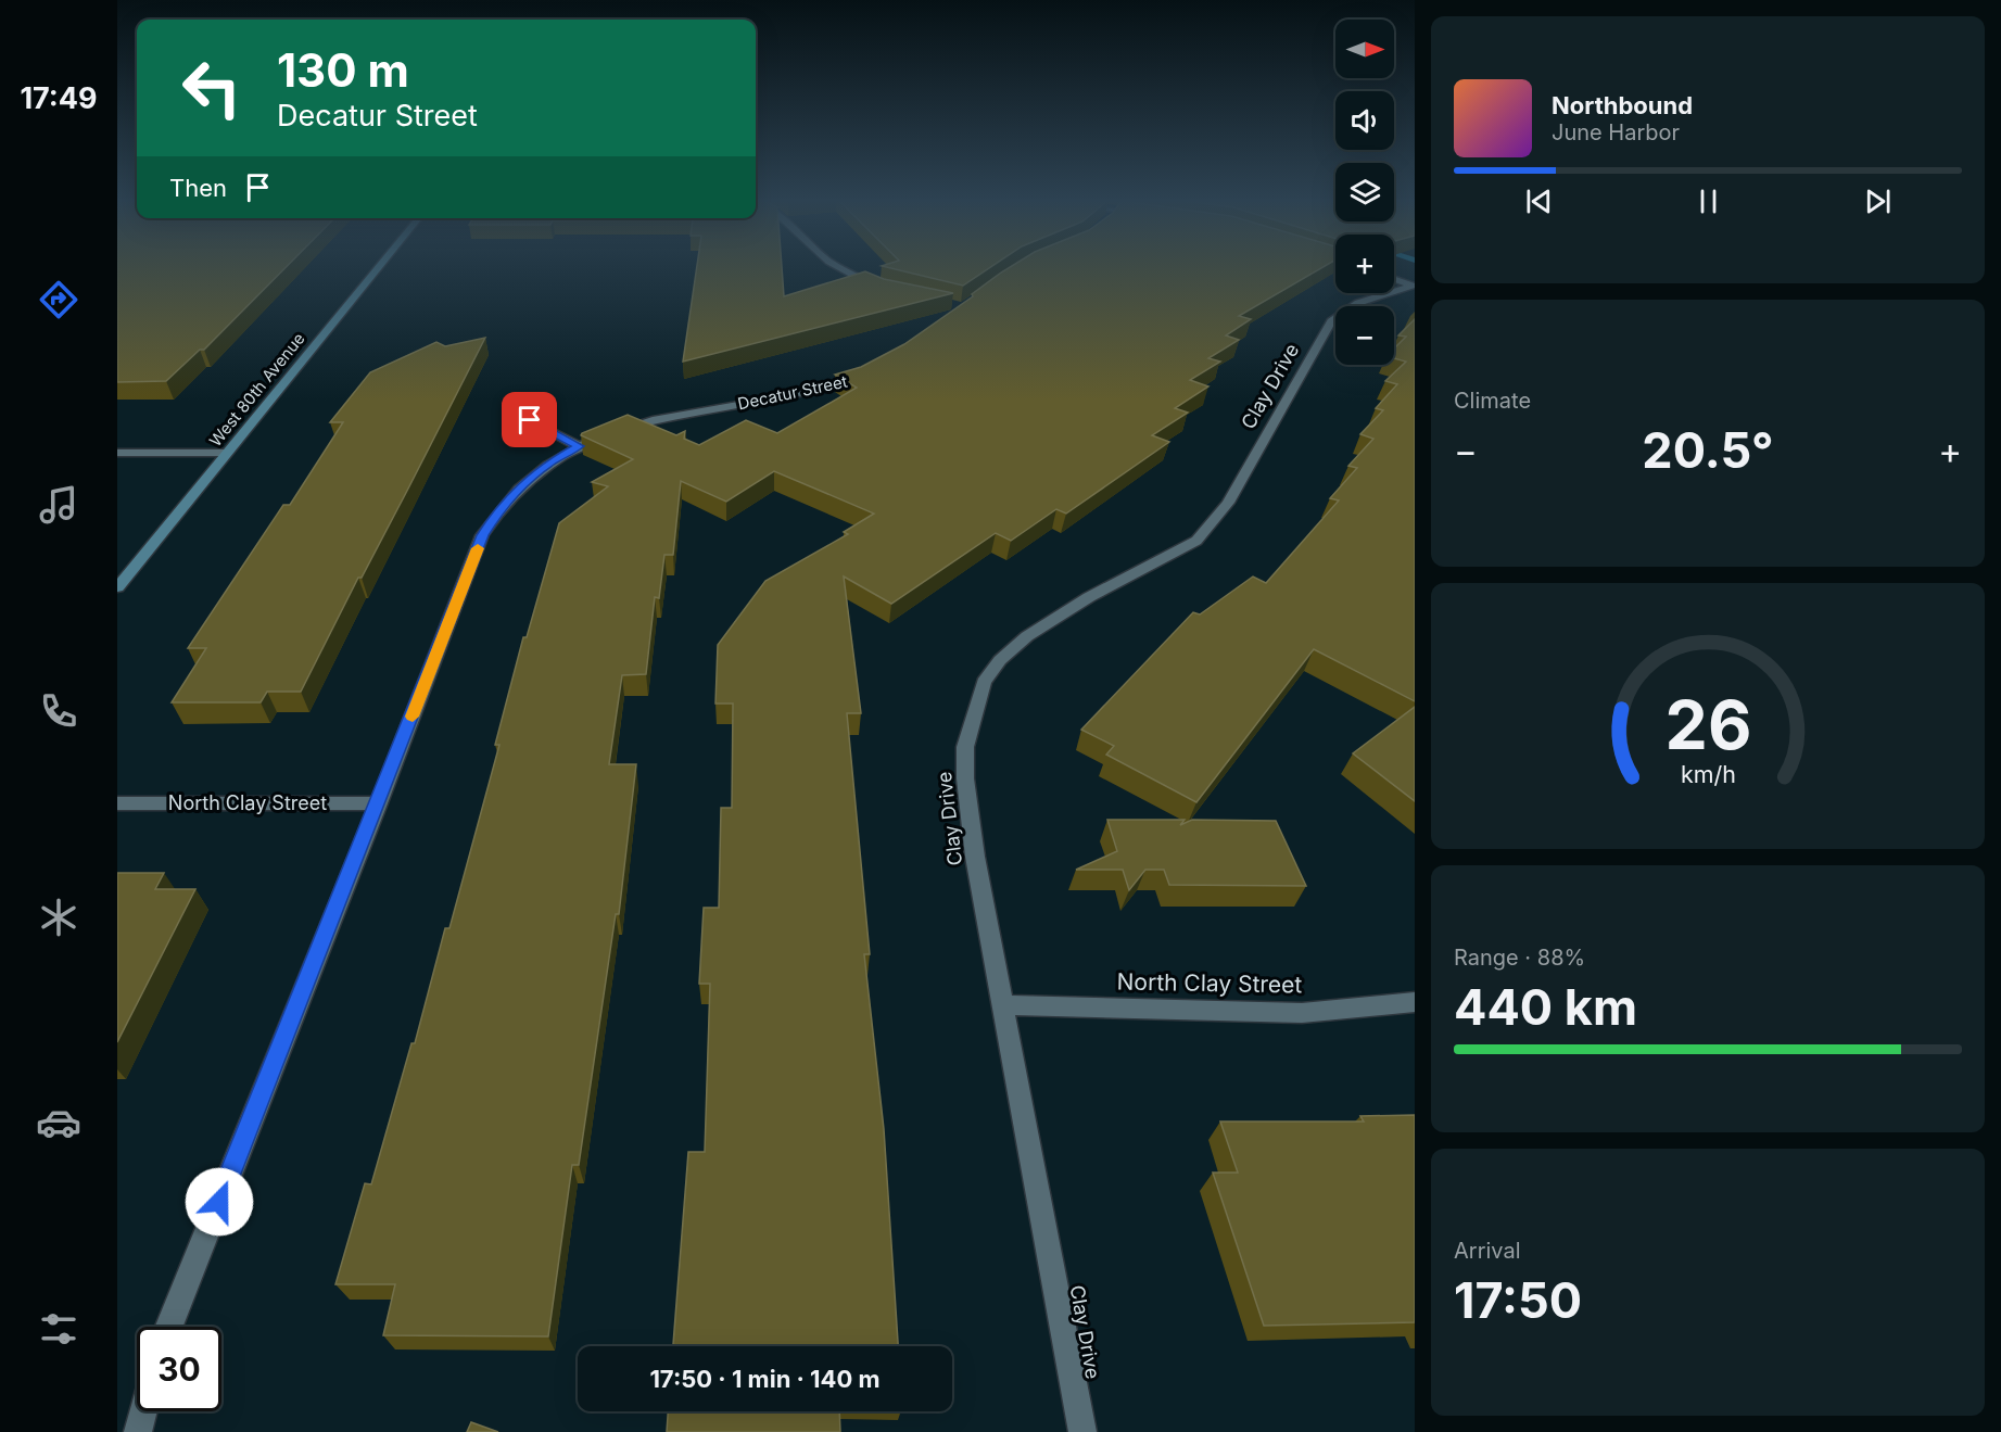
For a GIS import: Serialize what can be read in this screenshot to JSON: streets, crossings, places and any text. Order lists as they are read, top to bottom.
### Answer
{
  "streets": {
    "street": [
      "Clay Drive",
      "West 80th Avenue",
      "Decatur Street",
      "North Clay Street"
    ]
  },
  "crossings": [
    ["Clay Drive", "North Clay Street"],
    ["Decatur Street", "North Clay Street"]
  ],
  "north": "right",
  "page": {
    "tabs": "17:49",
    "map_buttons": ["+", "−"],
    "turn": ["130 m", "Decatur Street"],
    "song": ["Northbound", "June Harbor"],
    "then": "Then",
    "tile": [
      "Climate",
      ["Range · 88%", "440 km"],
      ["Arrival", "17:50"]
    ],
    "heat": ["−", "20.5°", "+"],
    "limit": "30",
    "trip": "17:50 · 1 min · 140 m",
    "gauge": ["26", "km/h"]
  }
}
